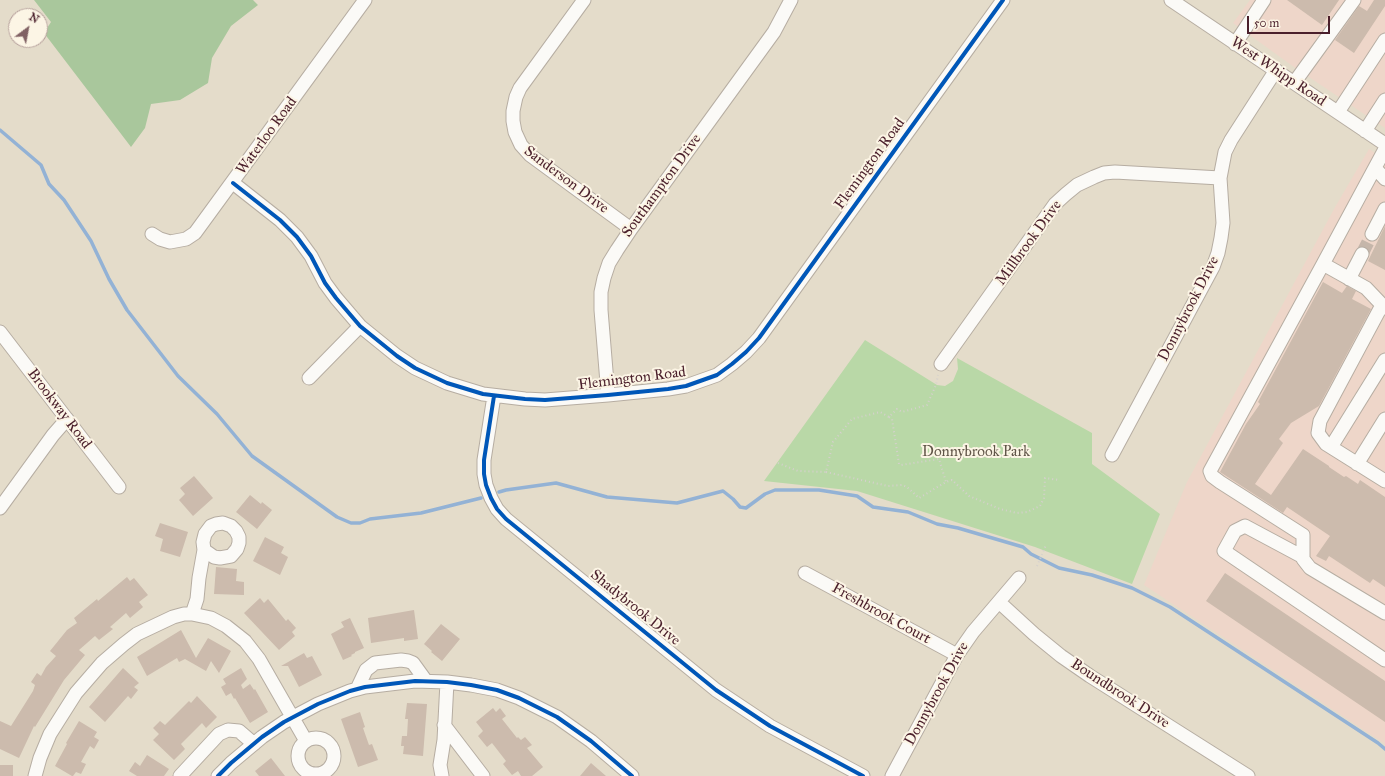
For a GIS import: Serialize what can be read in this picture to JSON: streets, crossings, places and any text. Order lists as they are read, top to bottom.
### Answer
{
  "streets": {
    "street": [
      "West Whipp Road",
      "Waterloo Road",
      "Flemington Road",
      "Sanderson Drive",
      "Southampton Drive",
      "Millbrook Drive",
      "Donnybrook Drive",
      "Brookway Road",
      "Shadybrook Drive",
      "Freshbrook Court",
      "Boundbrook Drive"
    ]
  },
  "crossings": [
    ["West Whipp Road", "Donnybrook Drive"],
    ["Waterloo Road", "Flemington Road"],
    ["Flemington Road", "Southampton Drive"],
    ["Flemington Road", "Shadybrook Drive"],
    ["Sanderson Drive", "Southampton Drive"],
    ["Millbrook Drive", "Donnybrook Drive"],
    ["Donnybrook Drive", "Freshbrook Court"],
    ["Donnybrook Drive", "Boundbrook Drive"]
  ],
  "parks": ["Donnybrook Park"],
  "scale_bar": "50 m",
  "north": "top right"
}
